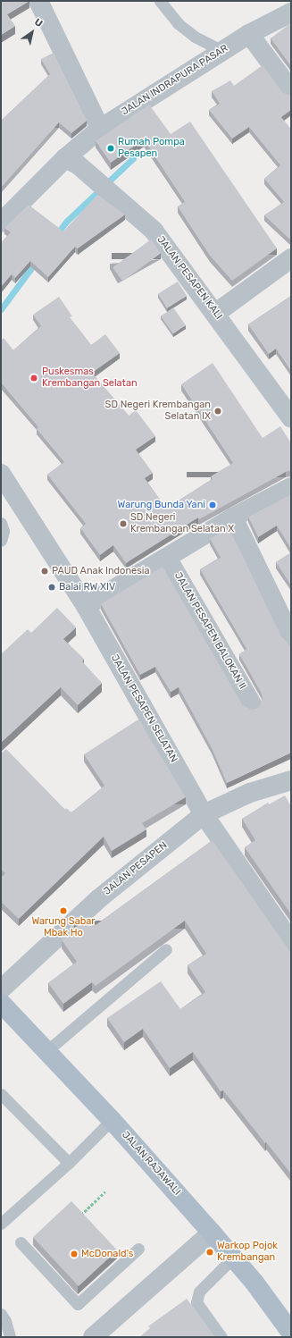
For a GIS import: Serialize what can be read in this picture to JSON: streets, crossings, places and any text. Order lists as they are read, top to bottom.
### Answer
{
  "streets": {
    "main road": ["JALAN RAJAWALI"],
    "street": [
      "JALAN INDRAPURA PASAR",
      "JALAN PESAPEN KALI",
      "JALAN PESAPEN BALOKAN II",
      "JALAN PESAPEN SELATAN",
      "JALAN PESAPEN"
    ]
  },
  "crossings": [
    ["JALAN INDRAPURA PASAR", "JALAN PESAPEN KALI"],
    ["JALAN PESAPEN SELATAN", "JALAN PESAPEN"]
  ],
  "places": [
    "Rumah Pompa Pesapen",
    "Puskesmas Krembangan Selatan",
    "SD Negeri Krembangan Selatan IX",
    "Warung Bunda Yani",
    "SD Negeri Krembangan Selatan X",
    "PAUD Anak Indonesia",
    "Balai RW XIV",
    "Warung Sabar Mbak Ho",
    "Warkop Pojok Krembangan",
    "McDonald's"
  ],
  "north": "top right"
}
